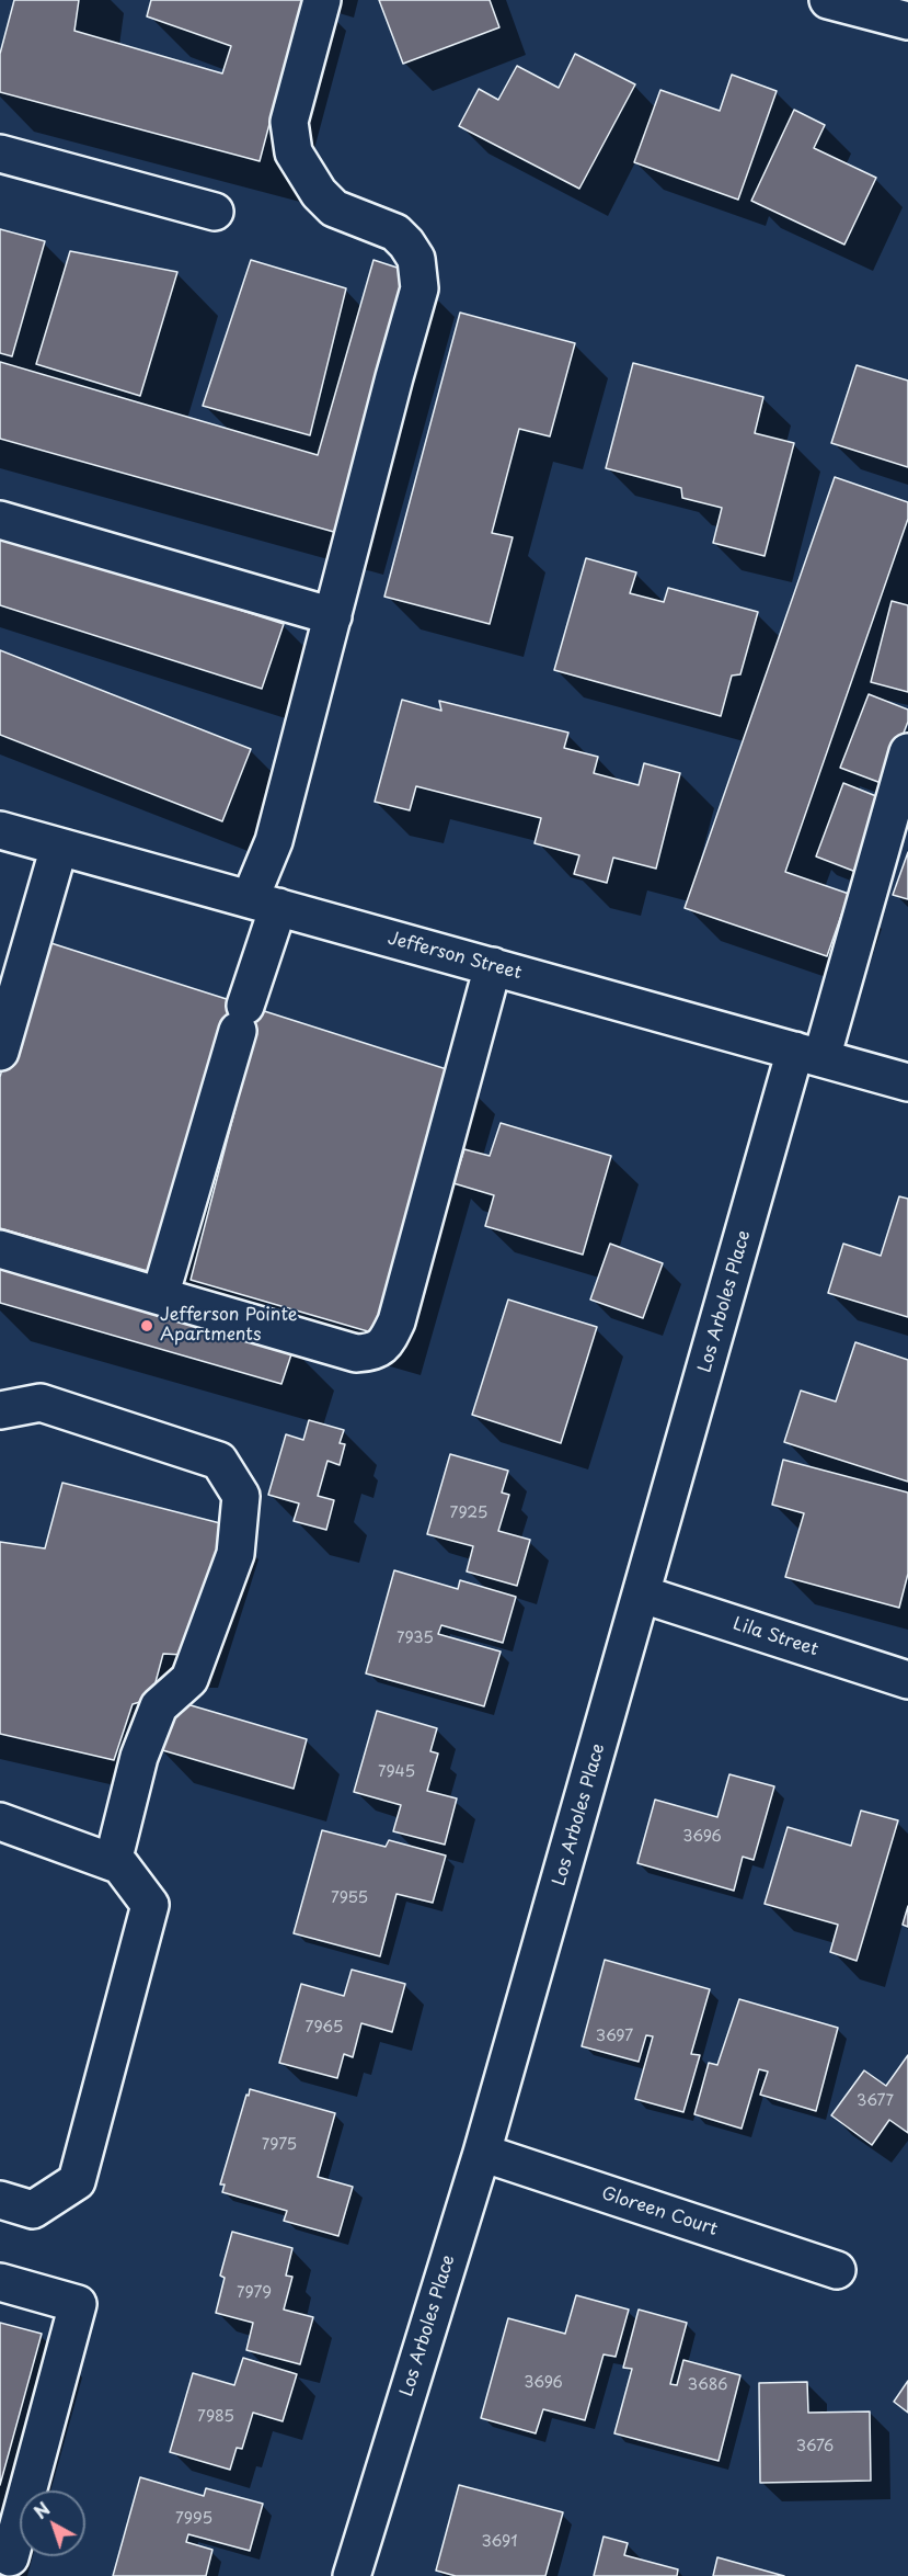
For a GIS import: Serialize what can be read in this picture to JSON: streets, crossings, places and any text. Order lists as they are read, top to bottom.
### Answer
{
  "streets": {
    "street": [
      "Jefferson Street",
      "Los Arboles Place",
      "Lila Street",
      "Gloreen Court"
    ]
  },
  "crossings": [
    ["Jefferson Street", "Los Arboles Place"],
    ["Los Arboles Place", "Lila Street"],
    ["Los Arboles Place", "Gloreen Court"]
  ],
  "places": ["Jefferson Pointe Apartments"],
  "house_numbers": [
    "7925",
    "7935",
    "7945",
    "3696",
    "7955",
    "7965",
    "3697",
    "3677",
    "7975",
    "7979",
    "3696",
    "3686",
    "7985",
    "3676",
    "7995",
    "3691"
  ],
  "north": "top left"
}
